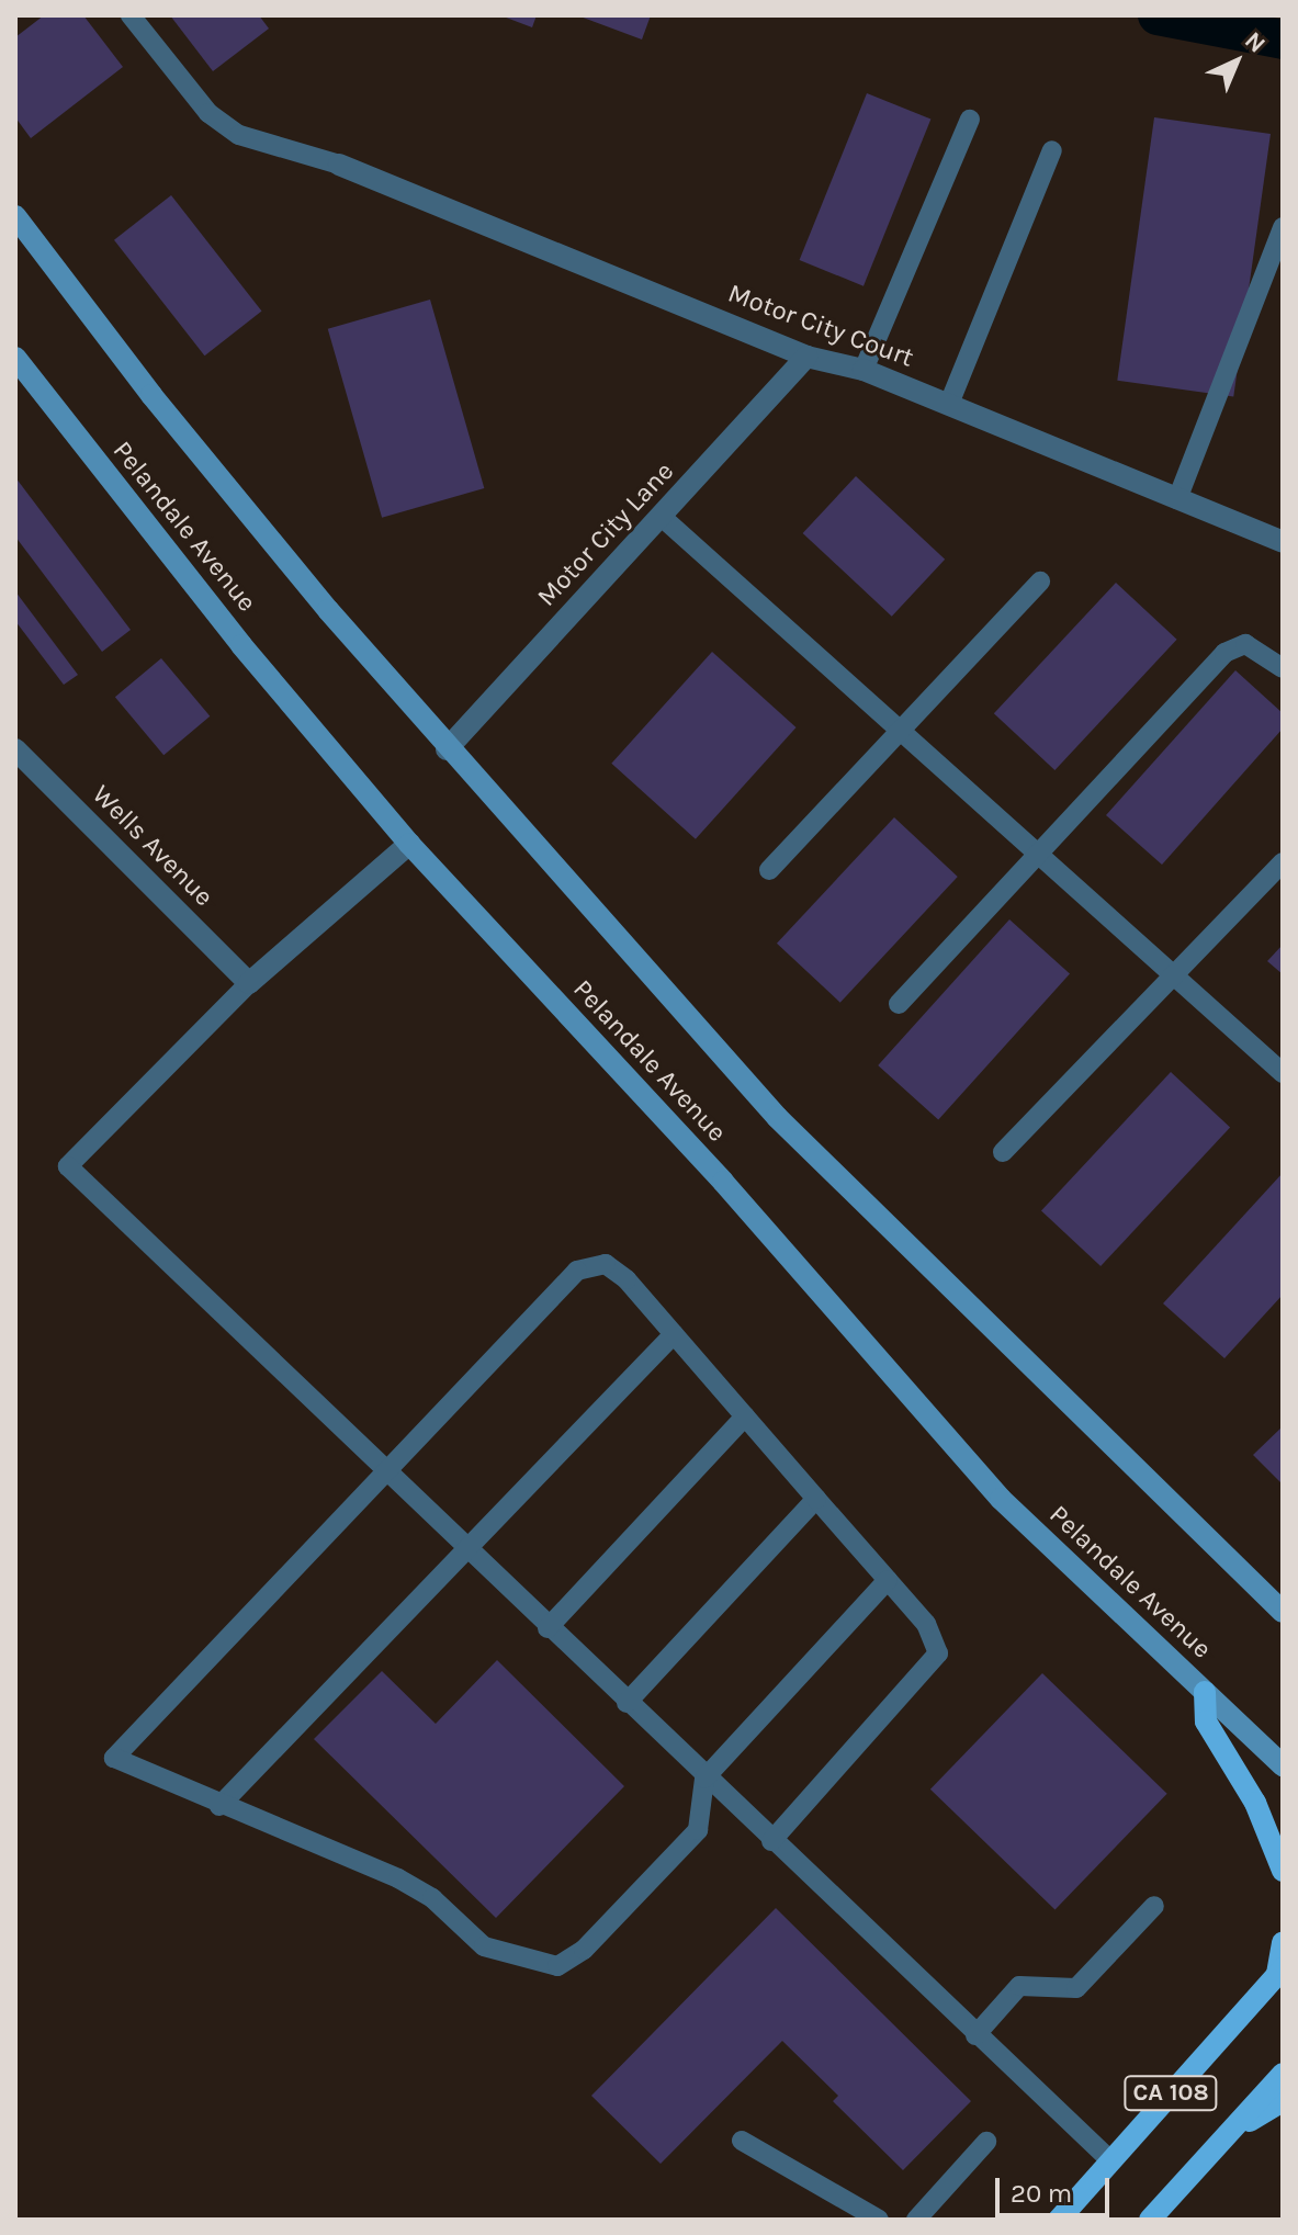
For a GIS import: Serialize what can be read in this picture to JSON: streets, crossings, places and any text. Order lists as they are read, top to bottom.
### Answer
{
  "streets": {
    "main road": ["Pelandale Avenue", "CA 108"],
    "street": ["Motor City Court", "Motor City Lane", "Wells Avenue"]
  },
  "crossings": [
    ["Motor City Court", "Motor City Lane"],
    ["Pelandale Avenue", "Motor City Lane"]
  ],
  "scale_bar": "20 m",
  "north": "top right"
}
